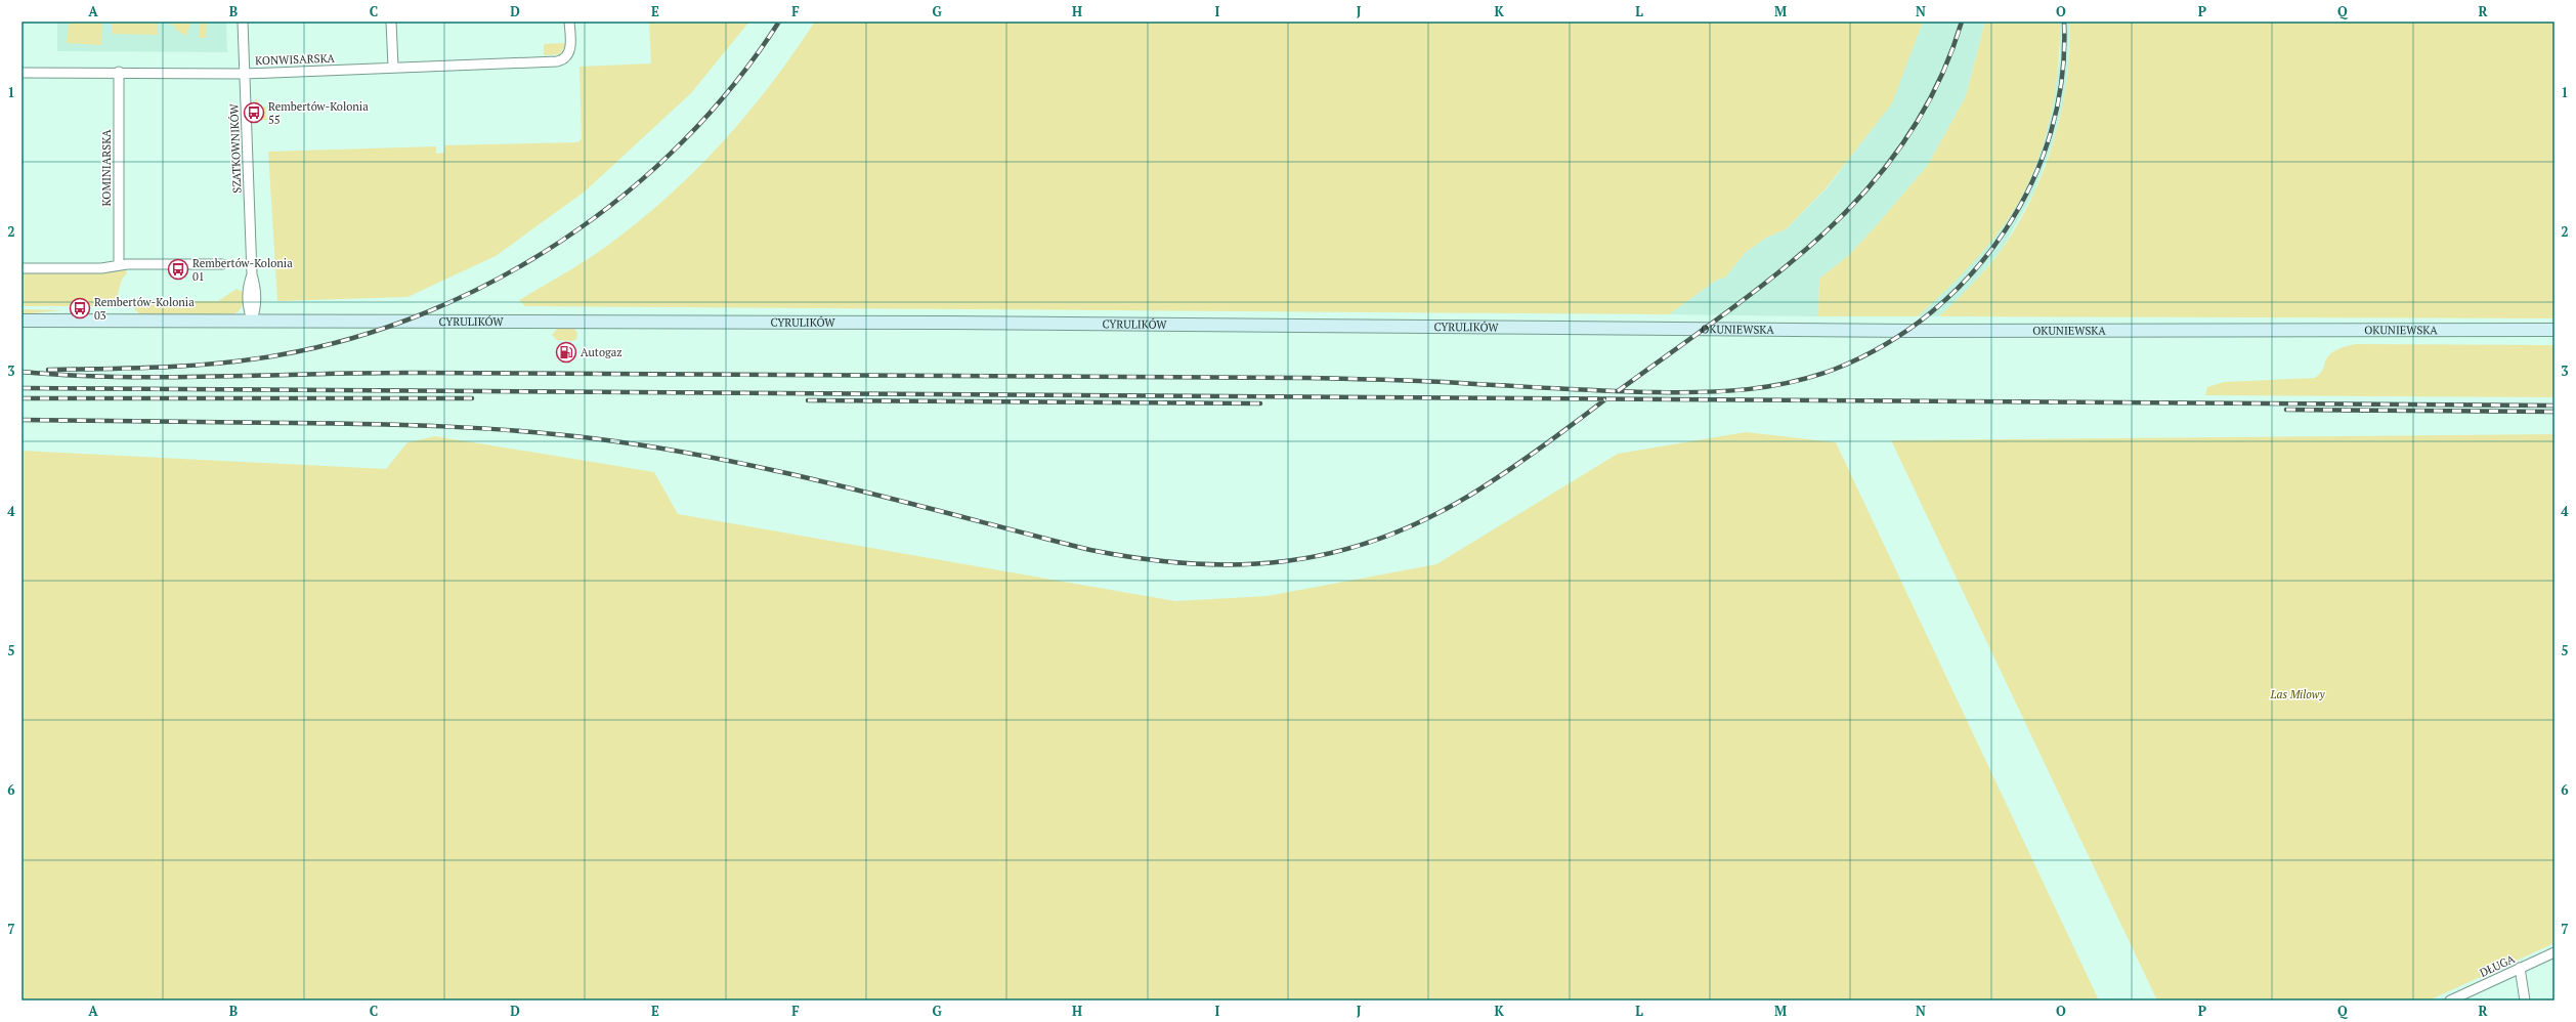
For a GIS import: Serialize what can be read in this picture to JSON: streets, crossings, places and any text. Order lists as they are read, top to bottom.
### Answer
{
  "streets": {
    "main road": ["CYRULIKÓW", "OKUNIEWSKA"],
    "street": [
      "KONWISARSKA",
      "SZATKOWNIKÓW",
      "KOMINIARSKA",
      "DŁUGA"
    ]
  },
  "crossings": [
    ["KONWISARSKA", "SZATKOWNIKÓW"],
    ["KONWISARSKA", "KOMINIARSKA"],
    ["SZATKOWNIKÓW", "CYRULIKÓW"],
    ["CYRULIKÓW", "OKUNIEWSKA"]
  ],
  "parks": ["Las Milowy"],
  "places": {
    "bus stop": ["Rembertów-Kolonia 55", "Rembertów-Kolonia 01", "Rembertów-Kolonia 03"],
    "fuel station": ["Autogaz"]
  },
  "grid": {
    "columns": [
      "A",
      "B",
      "C",
      "D",
      "E",
      "F",
      "G",
      "H",
      "I",
      "J",
      "K",
      "L",
      "M",
      "N",
      "O",
      "P",
      "Q",
      "R"
    ],
    "rows": [
      "1",
      "2",
      "3",
      "4",
      "5",
      "6",
      "7"
    ]
  }
}
